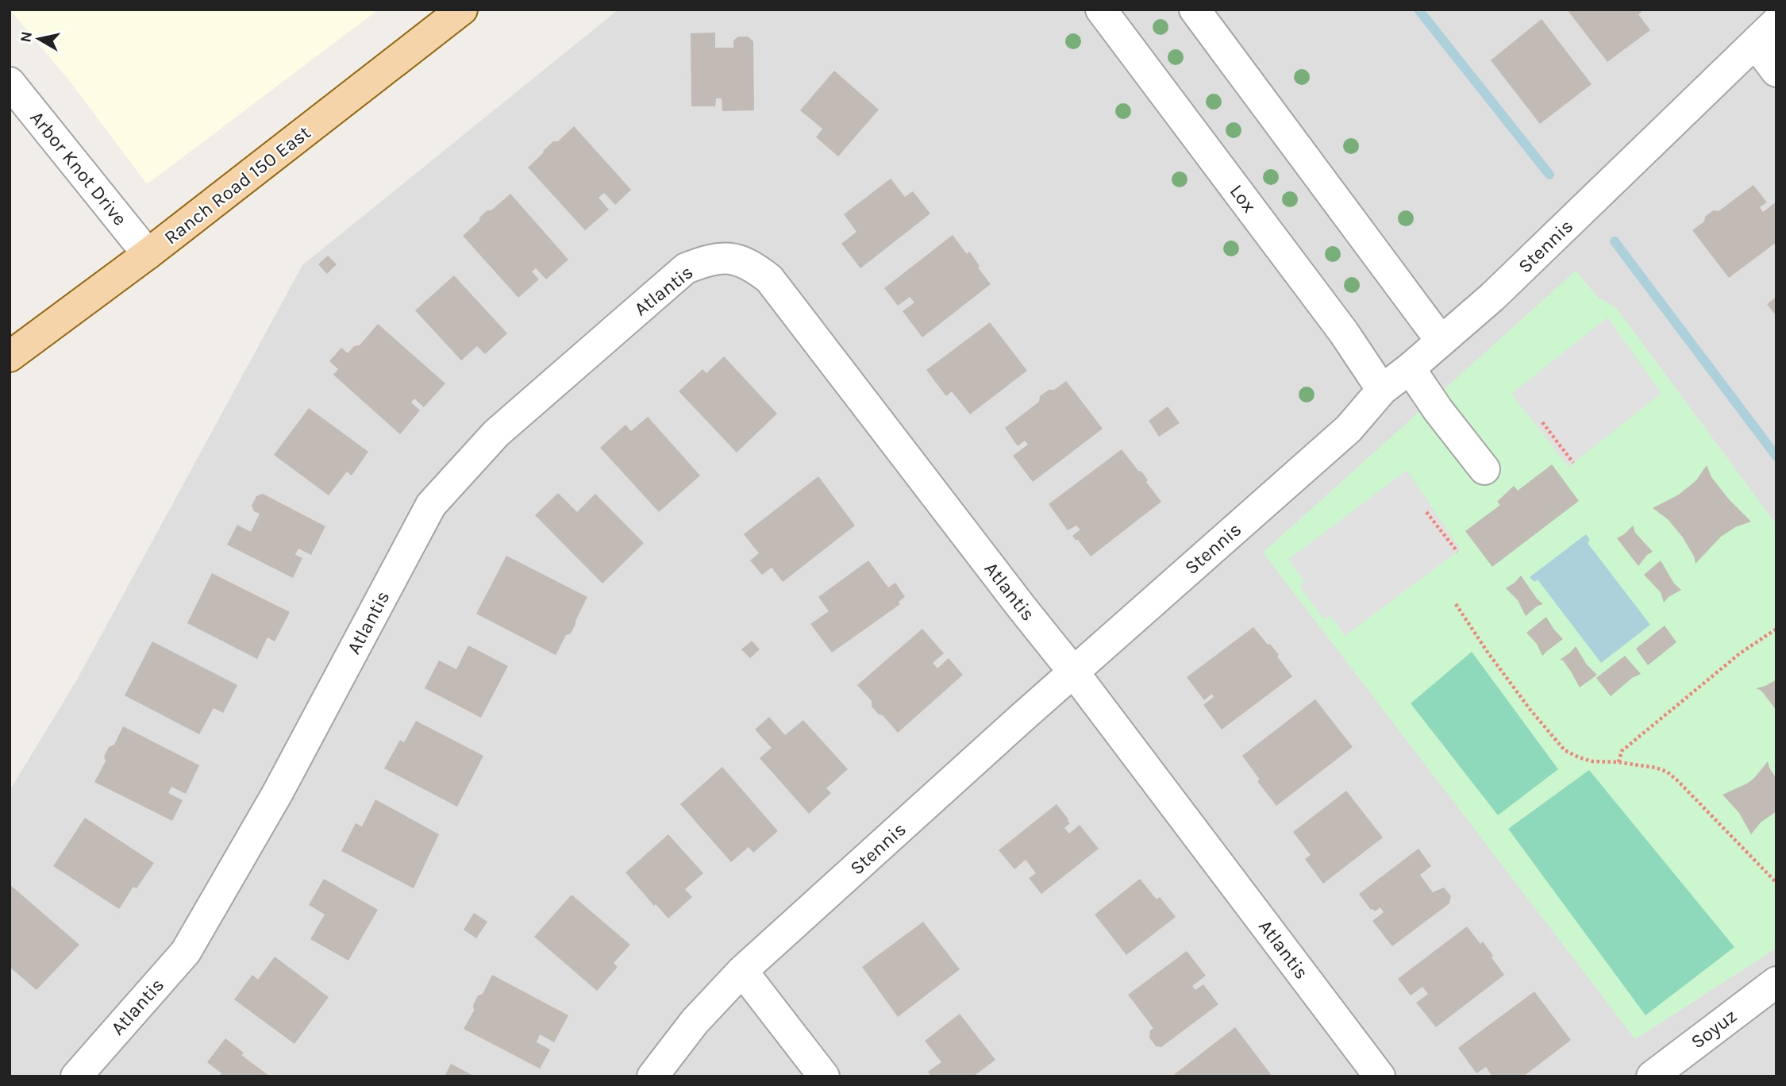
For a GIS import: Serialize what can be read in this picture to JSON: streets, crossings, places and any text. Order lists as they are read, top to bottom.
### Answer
{
  "streets": {
    "main road": ["Ranch Road 150 East"],
    "street": [
      "Arbor Knot Drive",
      "Lox",
      "Stennis",
      "Atlantis",
      "Soyuz"
    ]
  },
  "crossings": [
    ["Arbor Knot Drive", "Ranch Road 150 East"],
    ["Lox", "Stennis"],
    ["Stennis", "Atlantis"]
  ],
  "north": "left"
}
